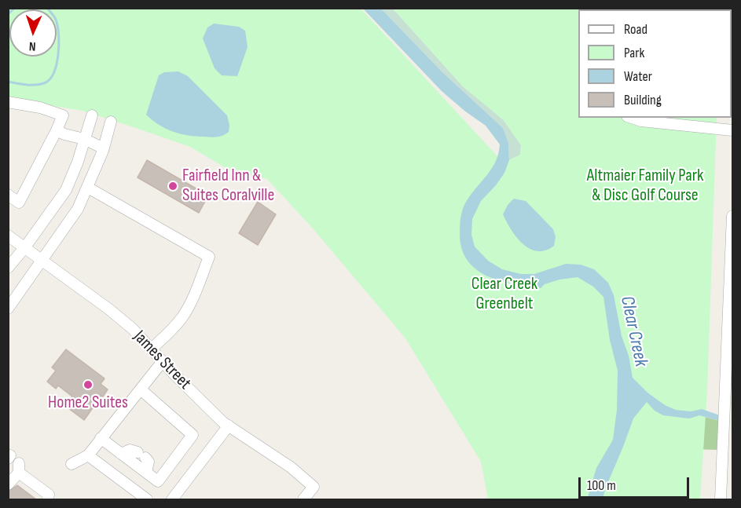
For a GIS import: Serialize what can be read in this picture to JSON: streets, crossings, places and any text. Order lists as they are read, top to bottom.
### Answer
{
  "streets": {
    "street": ["James Street"]
  },
  "water": ["Clear Creek"],
  "parks": ["Altmaier Family Park & Disc Golf Course", "Clear Creek Greenbelt"],
  "places": ["Fairfield Inn & Suites Coralville", "Home2 Suites"],
  "legend": [
    "Road",
    "Park",
    "Water",
    "Building"
  ],
  "scale_bar": "100 m",
  "north": "bottom"
}
